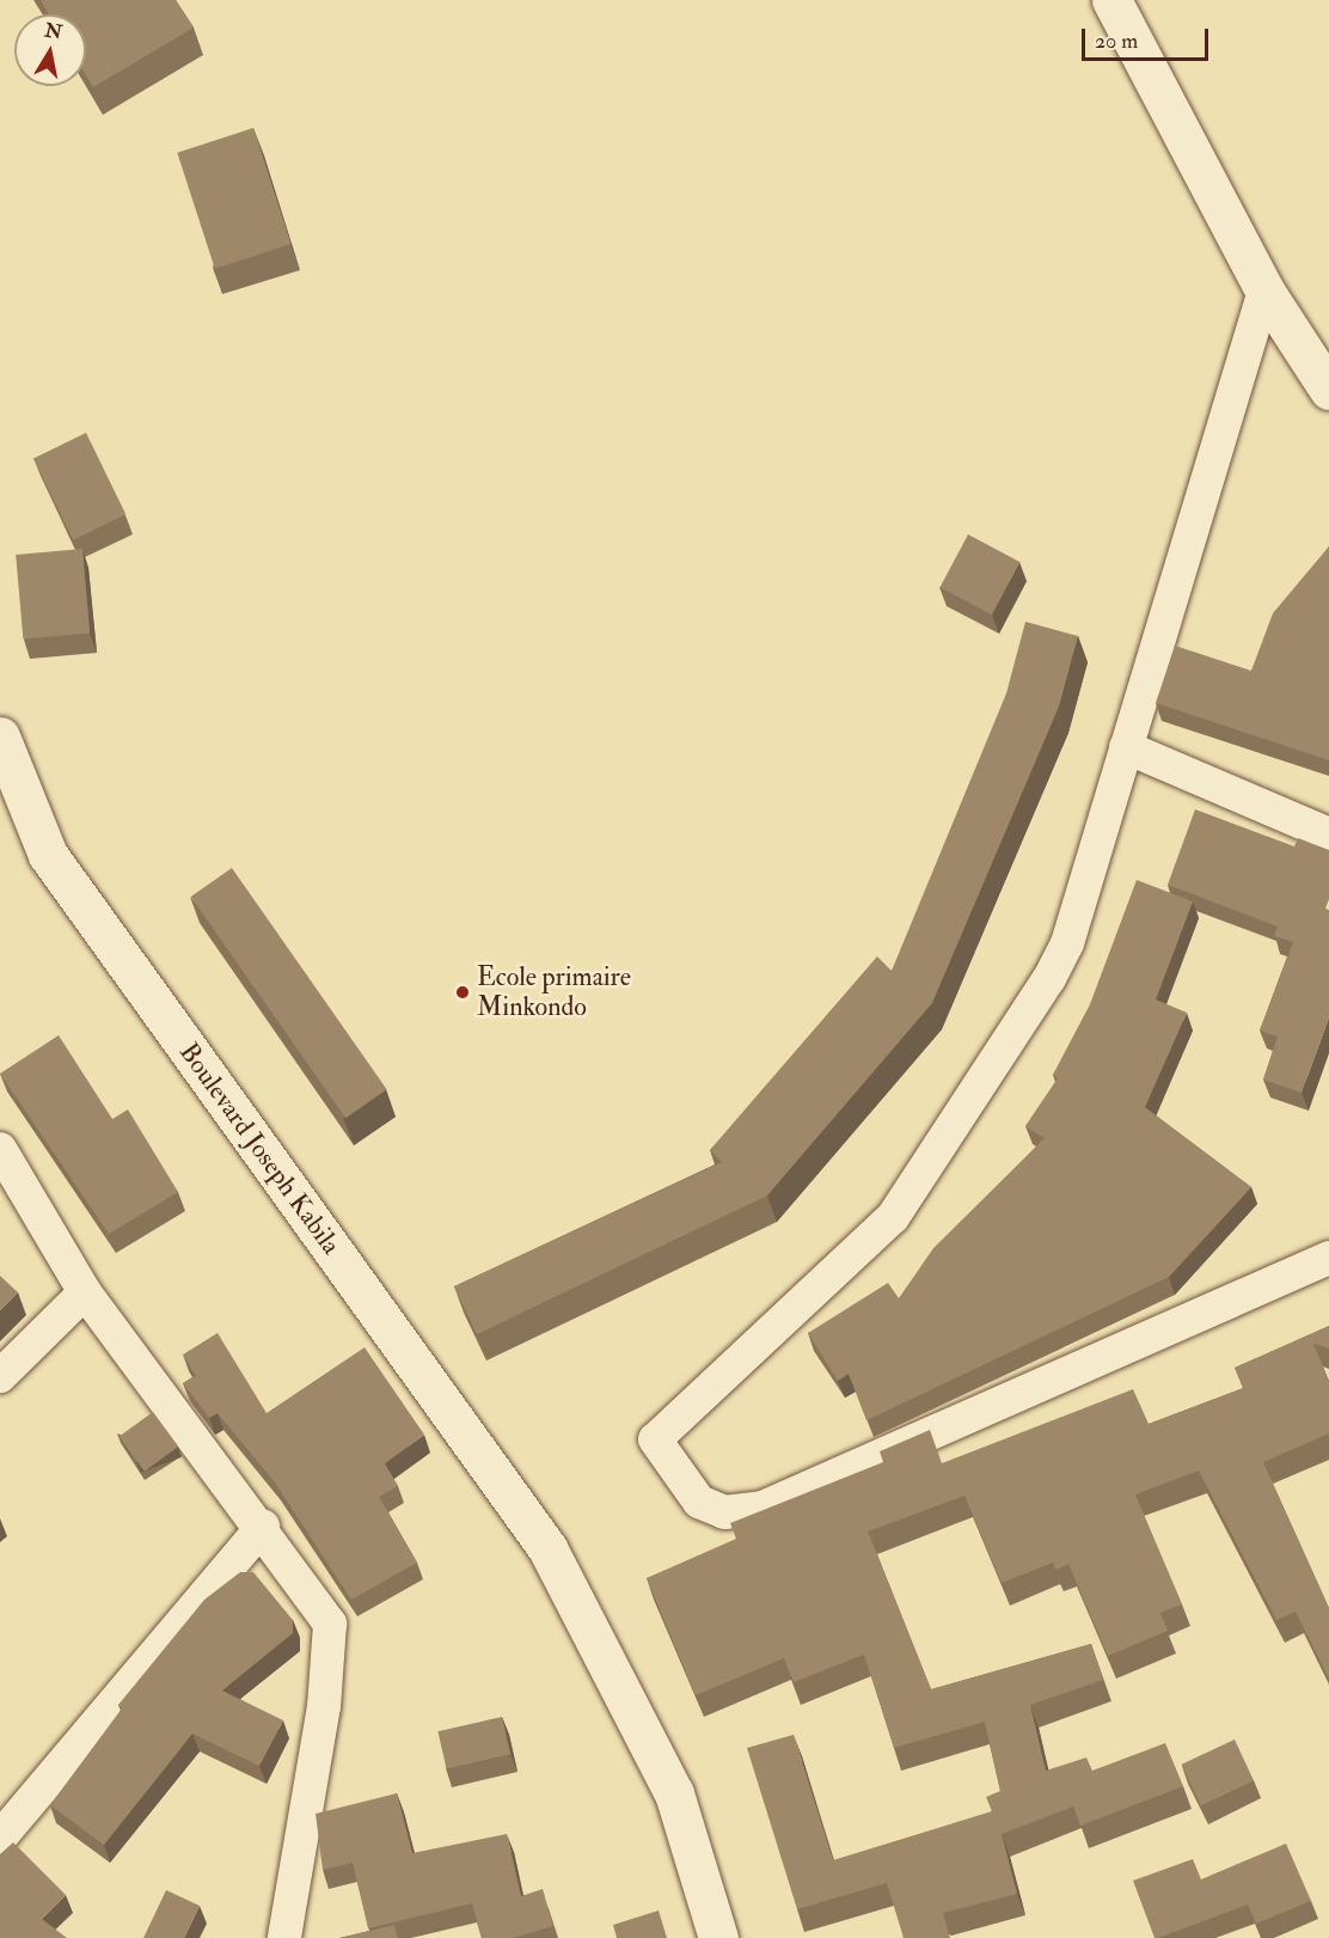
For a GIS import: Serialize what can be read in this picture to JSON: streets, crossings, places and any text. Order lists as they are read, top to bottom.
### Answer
{
  "streets": {
    "main road": ["Boulevard Joseph Kabila"]
  },
  "places": ["Ecole primaire Minkondo"],
  "scale_bar": "20 m",
  "north": "top"
}
